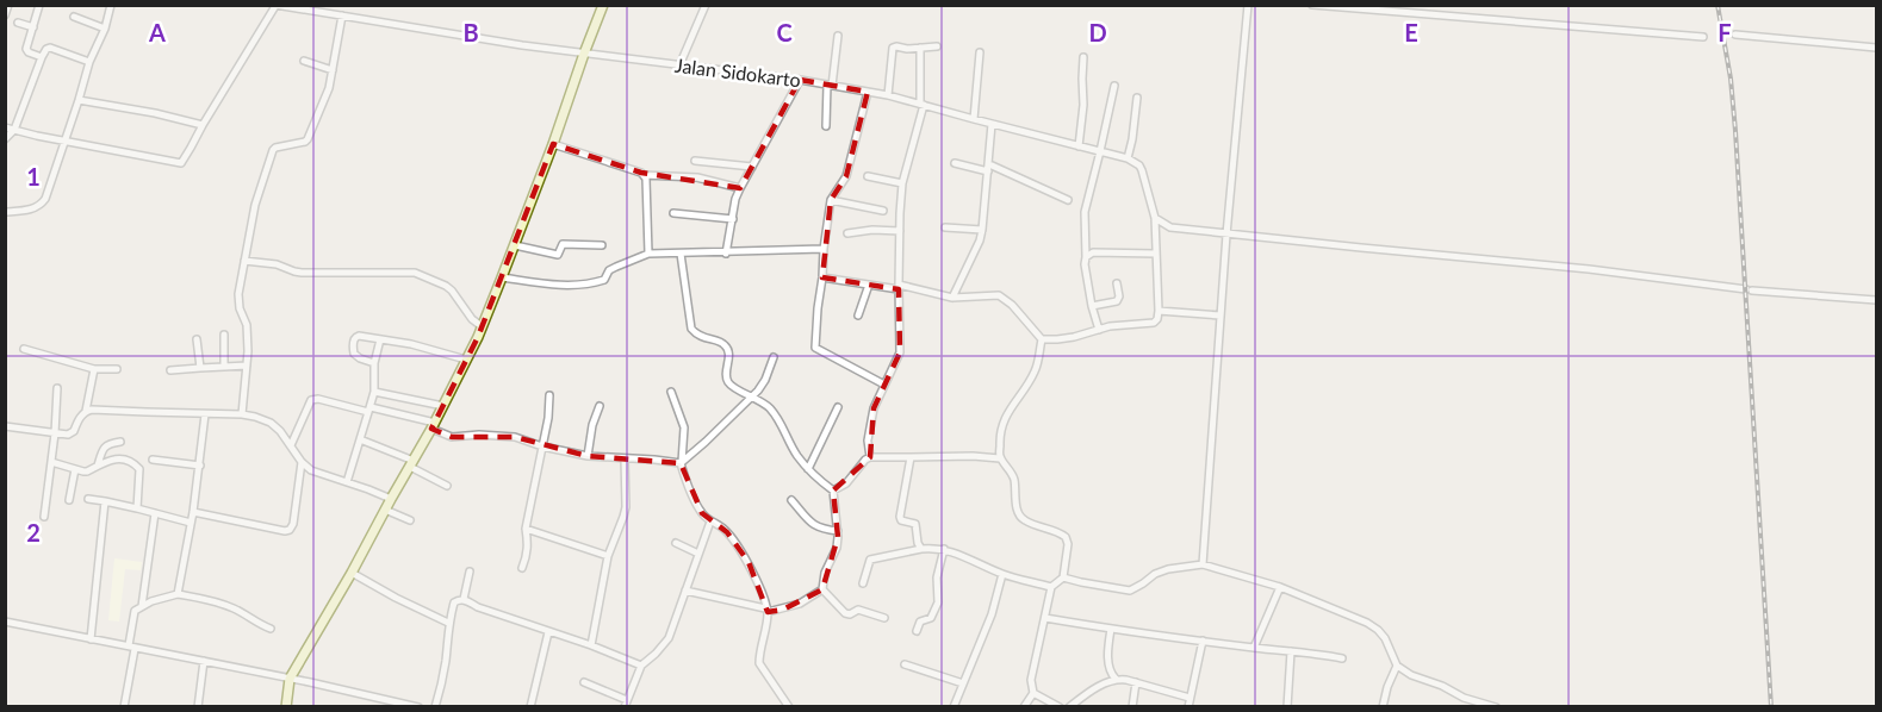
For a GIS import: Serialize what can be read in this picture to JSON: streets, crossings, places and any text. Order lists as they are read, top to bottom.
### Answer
{
  "streets": {
    "street": ["Jalan Sidokarto"]
  },
  "grid": {
    "columns": [
      "A",
      "B",
      "C",
      "D",
      "E",
      "F"
    ],
    "rows": ["1", "2"]
  }
}
